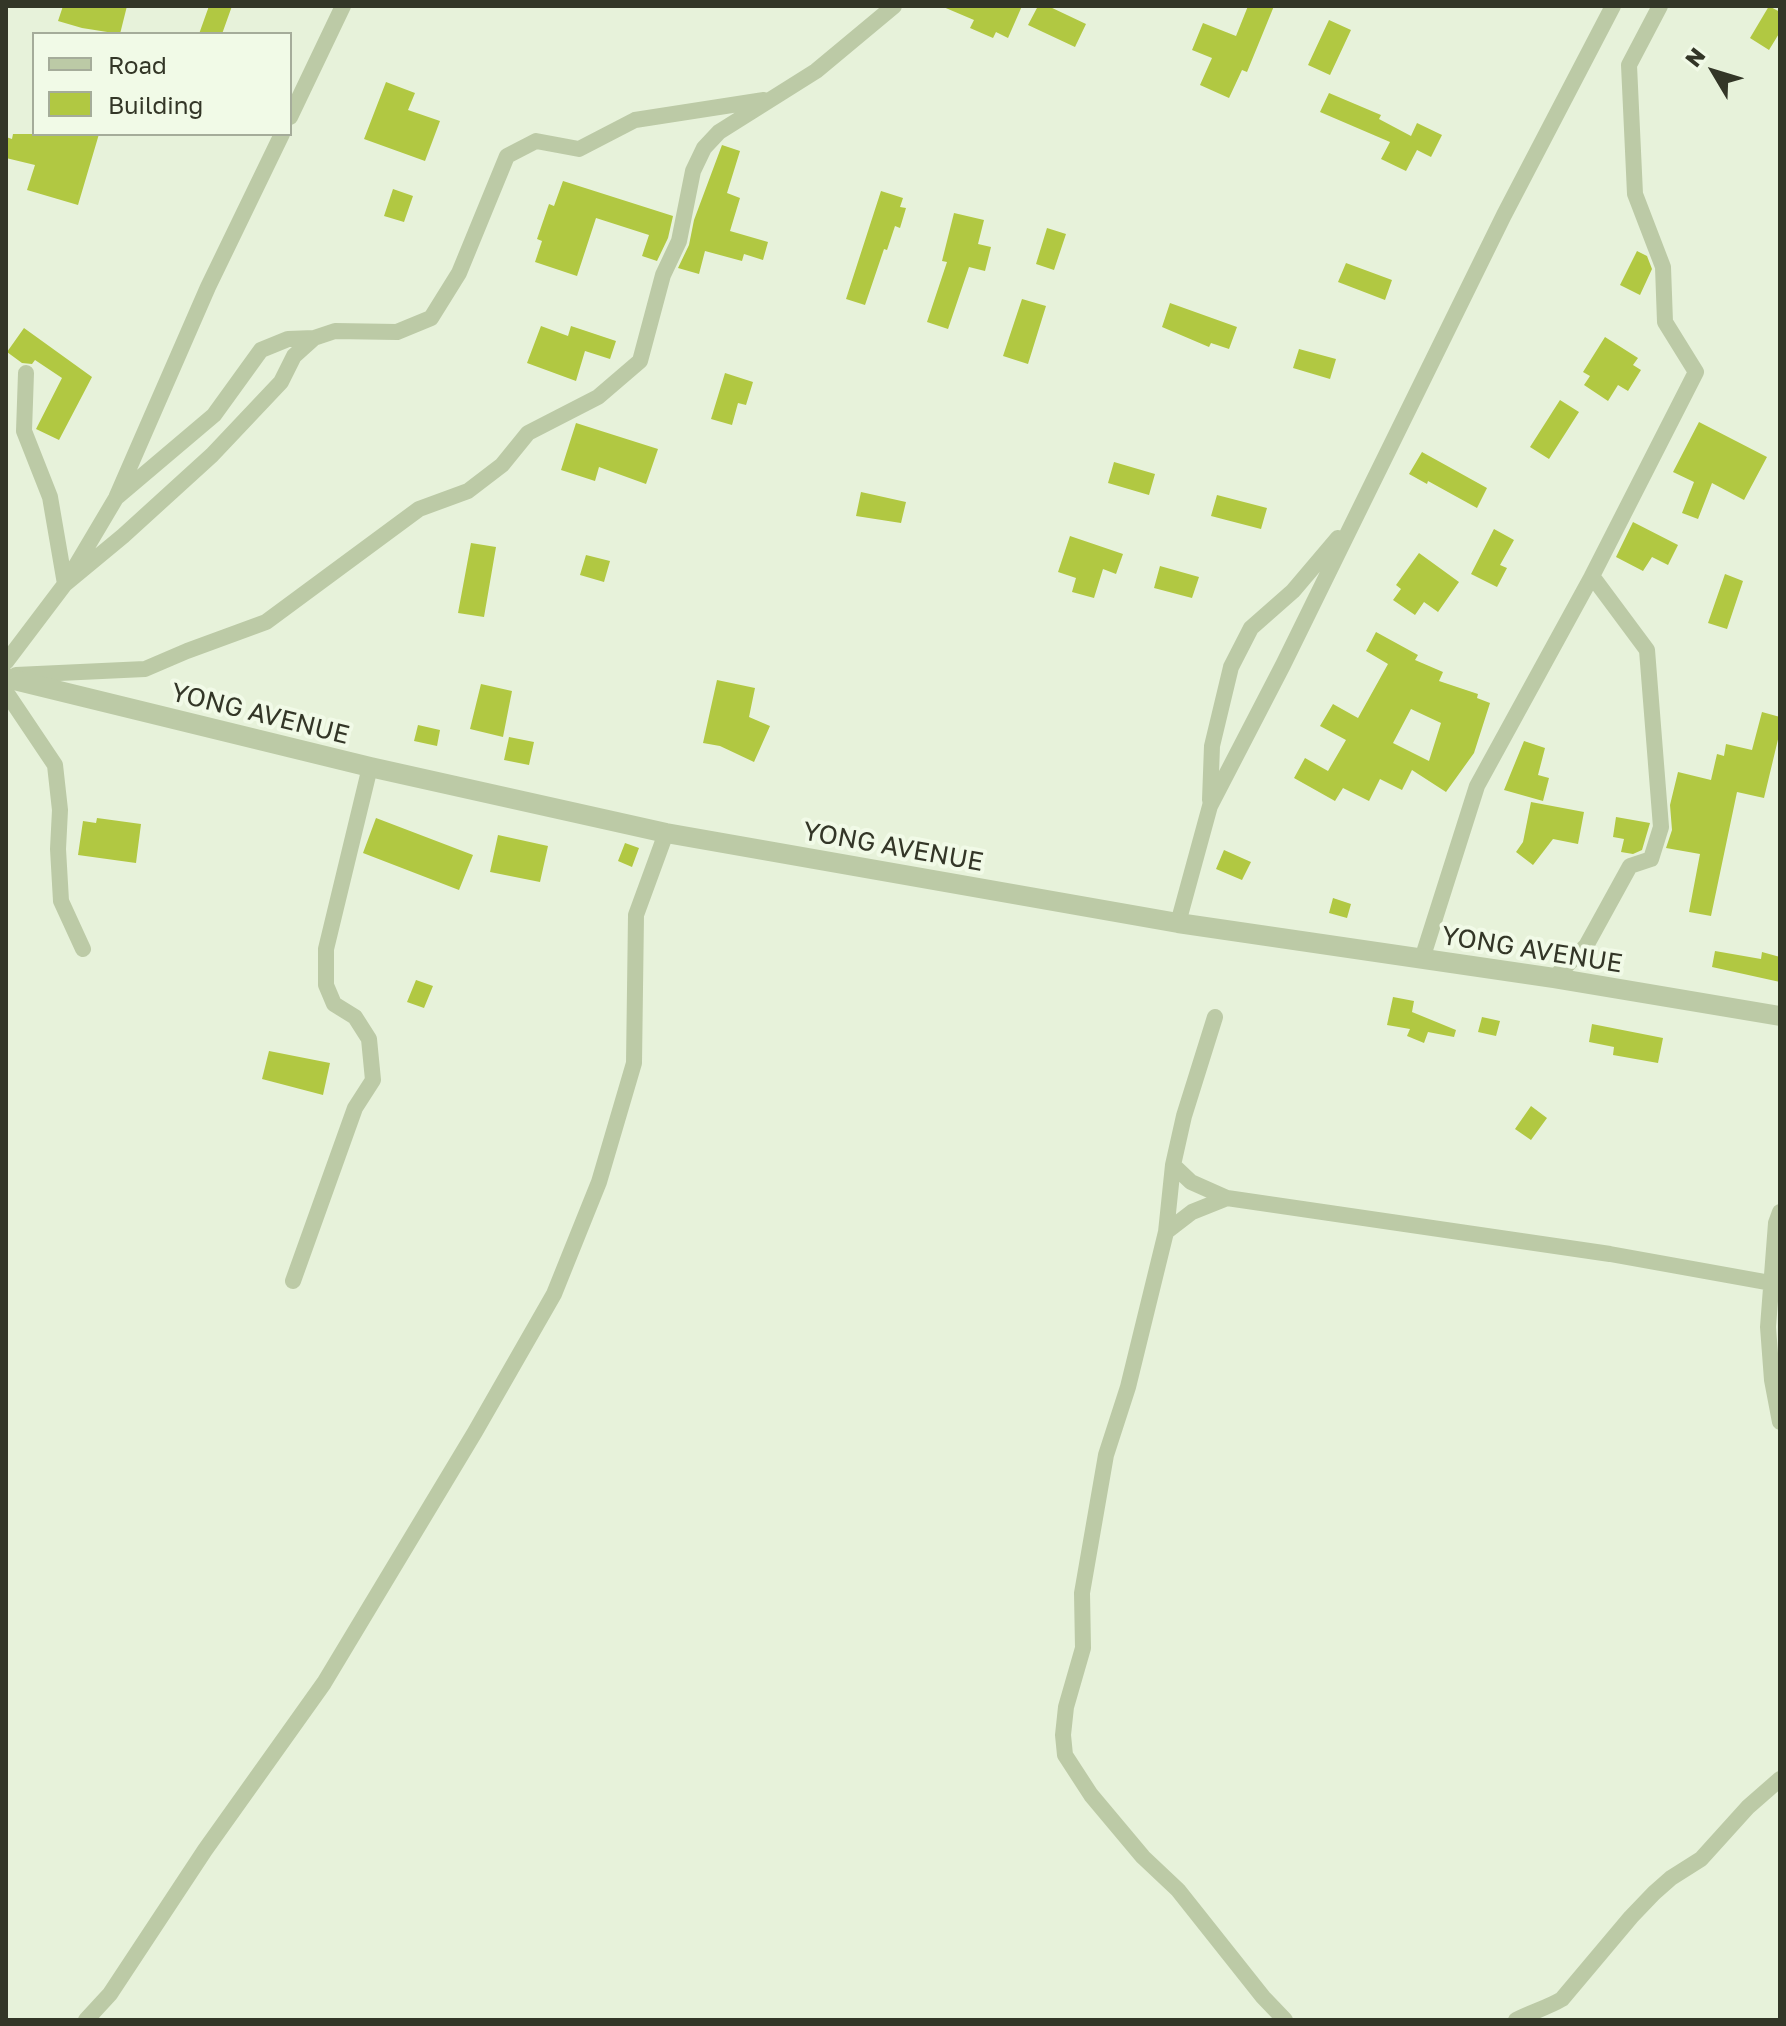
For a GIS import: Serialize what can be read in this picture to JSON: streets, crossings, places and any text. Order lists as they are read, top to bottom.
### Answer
{
  "streets": {
    "street": ["YONG AVENUE"]
  },
  "legend": ["Road", "Building"],
  "north": "top left"
}
